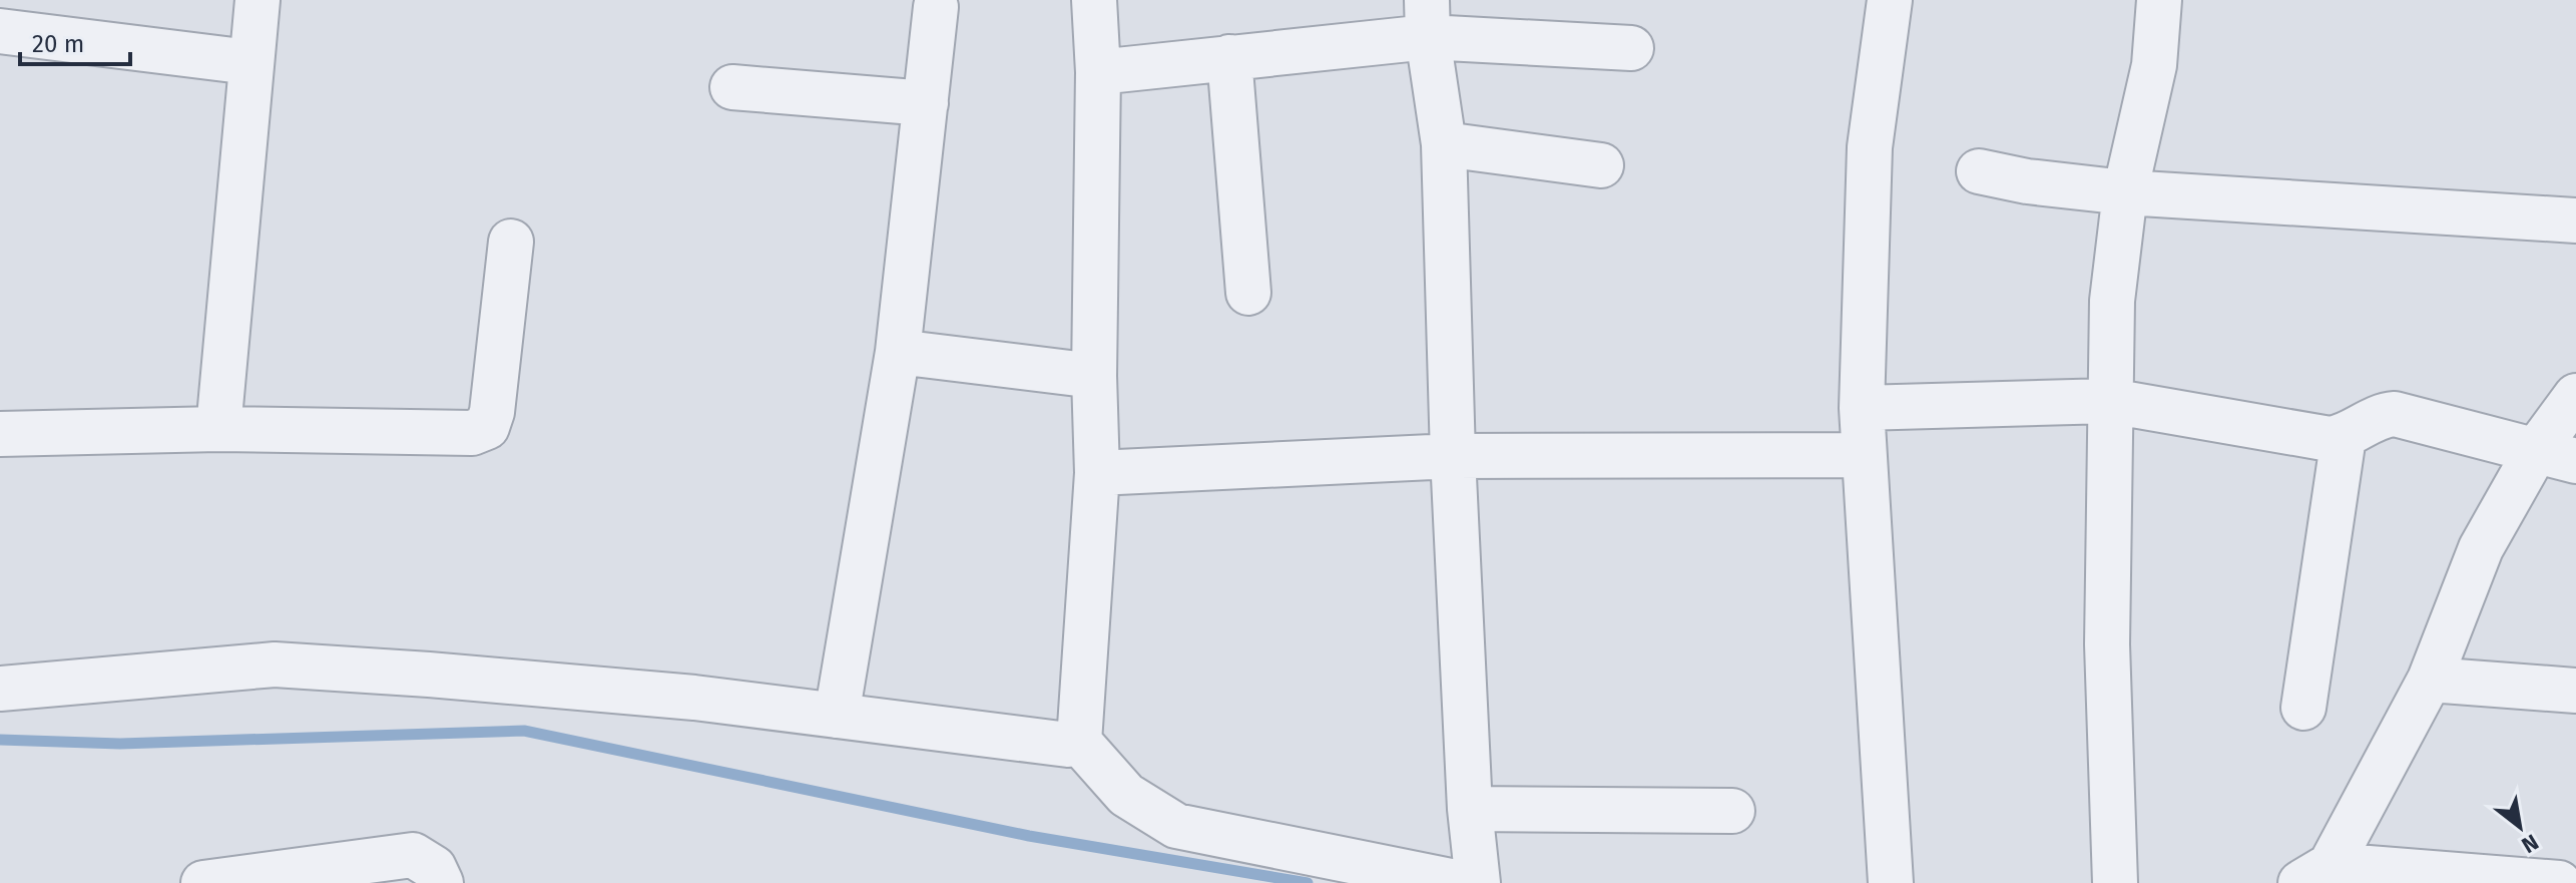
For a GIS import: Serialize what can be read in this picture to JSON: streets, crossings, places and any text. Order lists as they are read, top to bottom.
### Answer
{
  "scale_bar": "20 m",
  "north": "bottom right"
}
